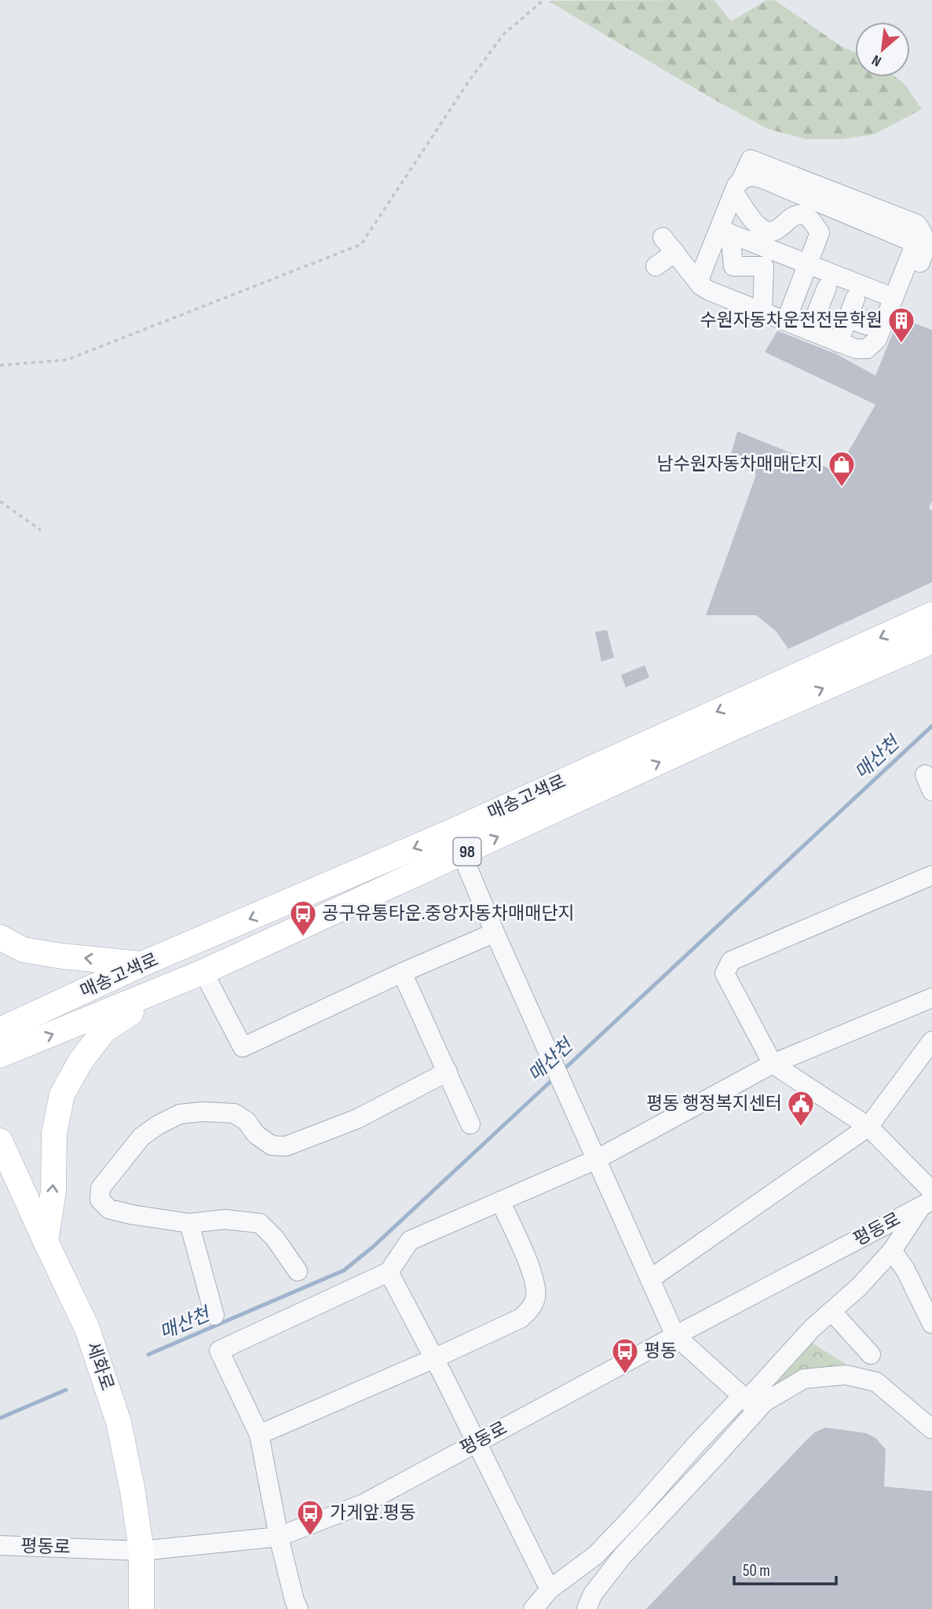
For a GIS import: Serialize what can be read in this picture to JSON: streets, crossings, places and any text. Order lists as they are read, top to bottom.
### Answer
{
  "streets": {
    "main road": ["매송고색로", "98", "세화로"],
    "street": ["평동로"]
  },
  "crossings": [
    ["평동로", "세화로"]
  ],
  "water": ["매산천"],
  "places": {
    "building": ["수원자동차운전전문학원"],
    "shop": ["남수원자동차매매단지"],
    "bus stop": ["공구유통타운.중앙자동차매매단지", "평동", "가게앞.평동"],
    "public building": ["평동 행정복지센터"]
  },
  "scale_bar": "50 m",
  "north": "bottom left"
}
